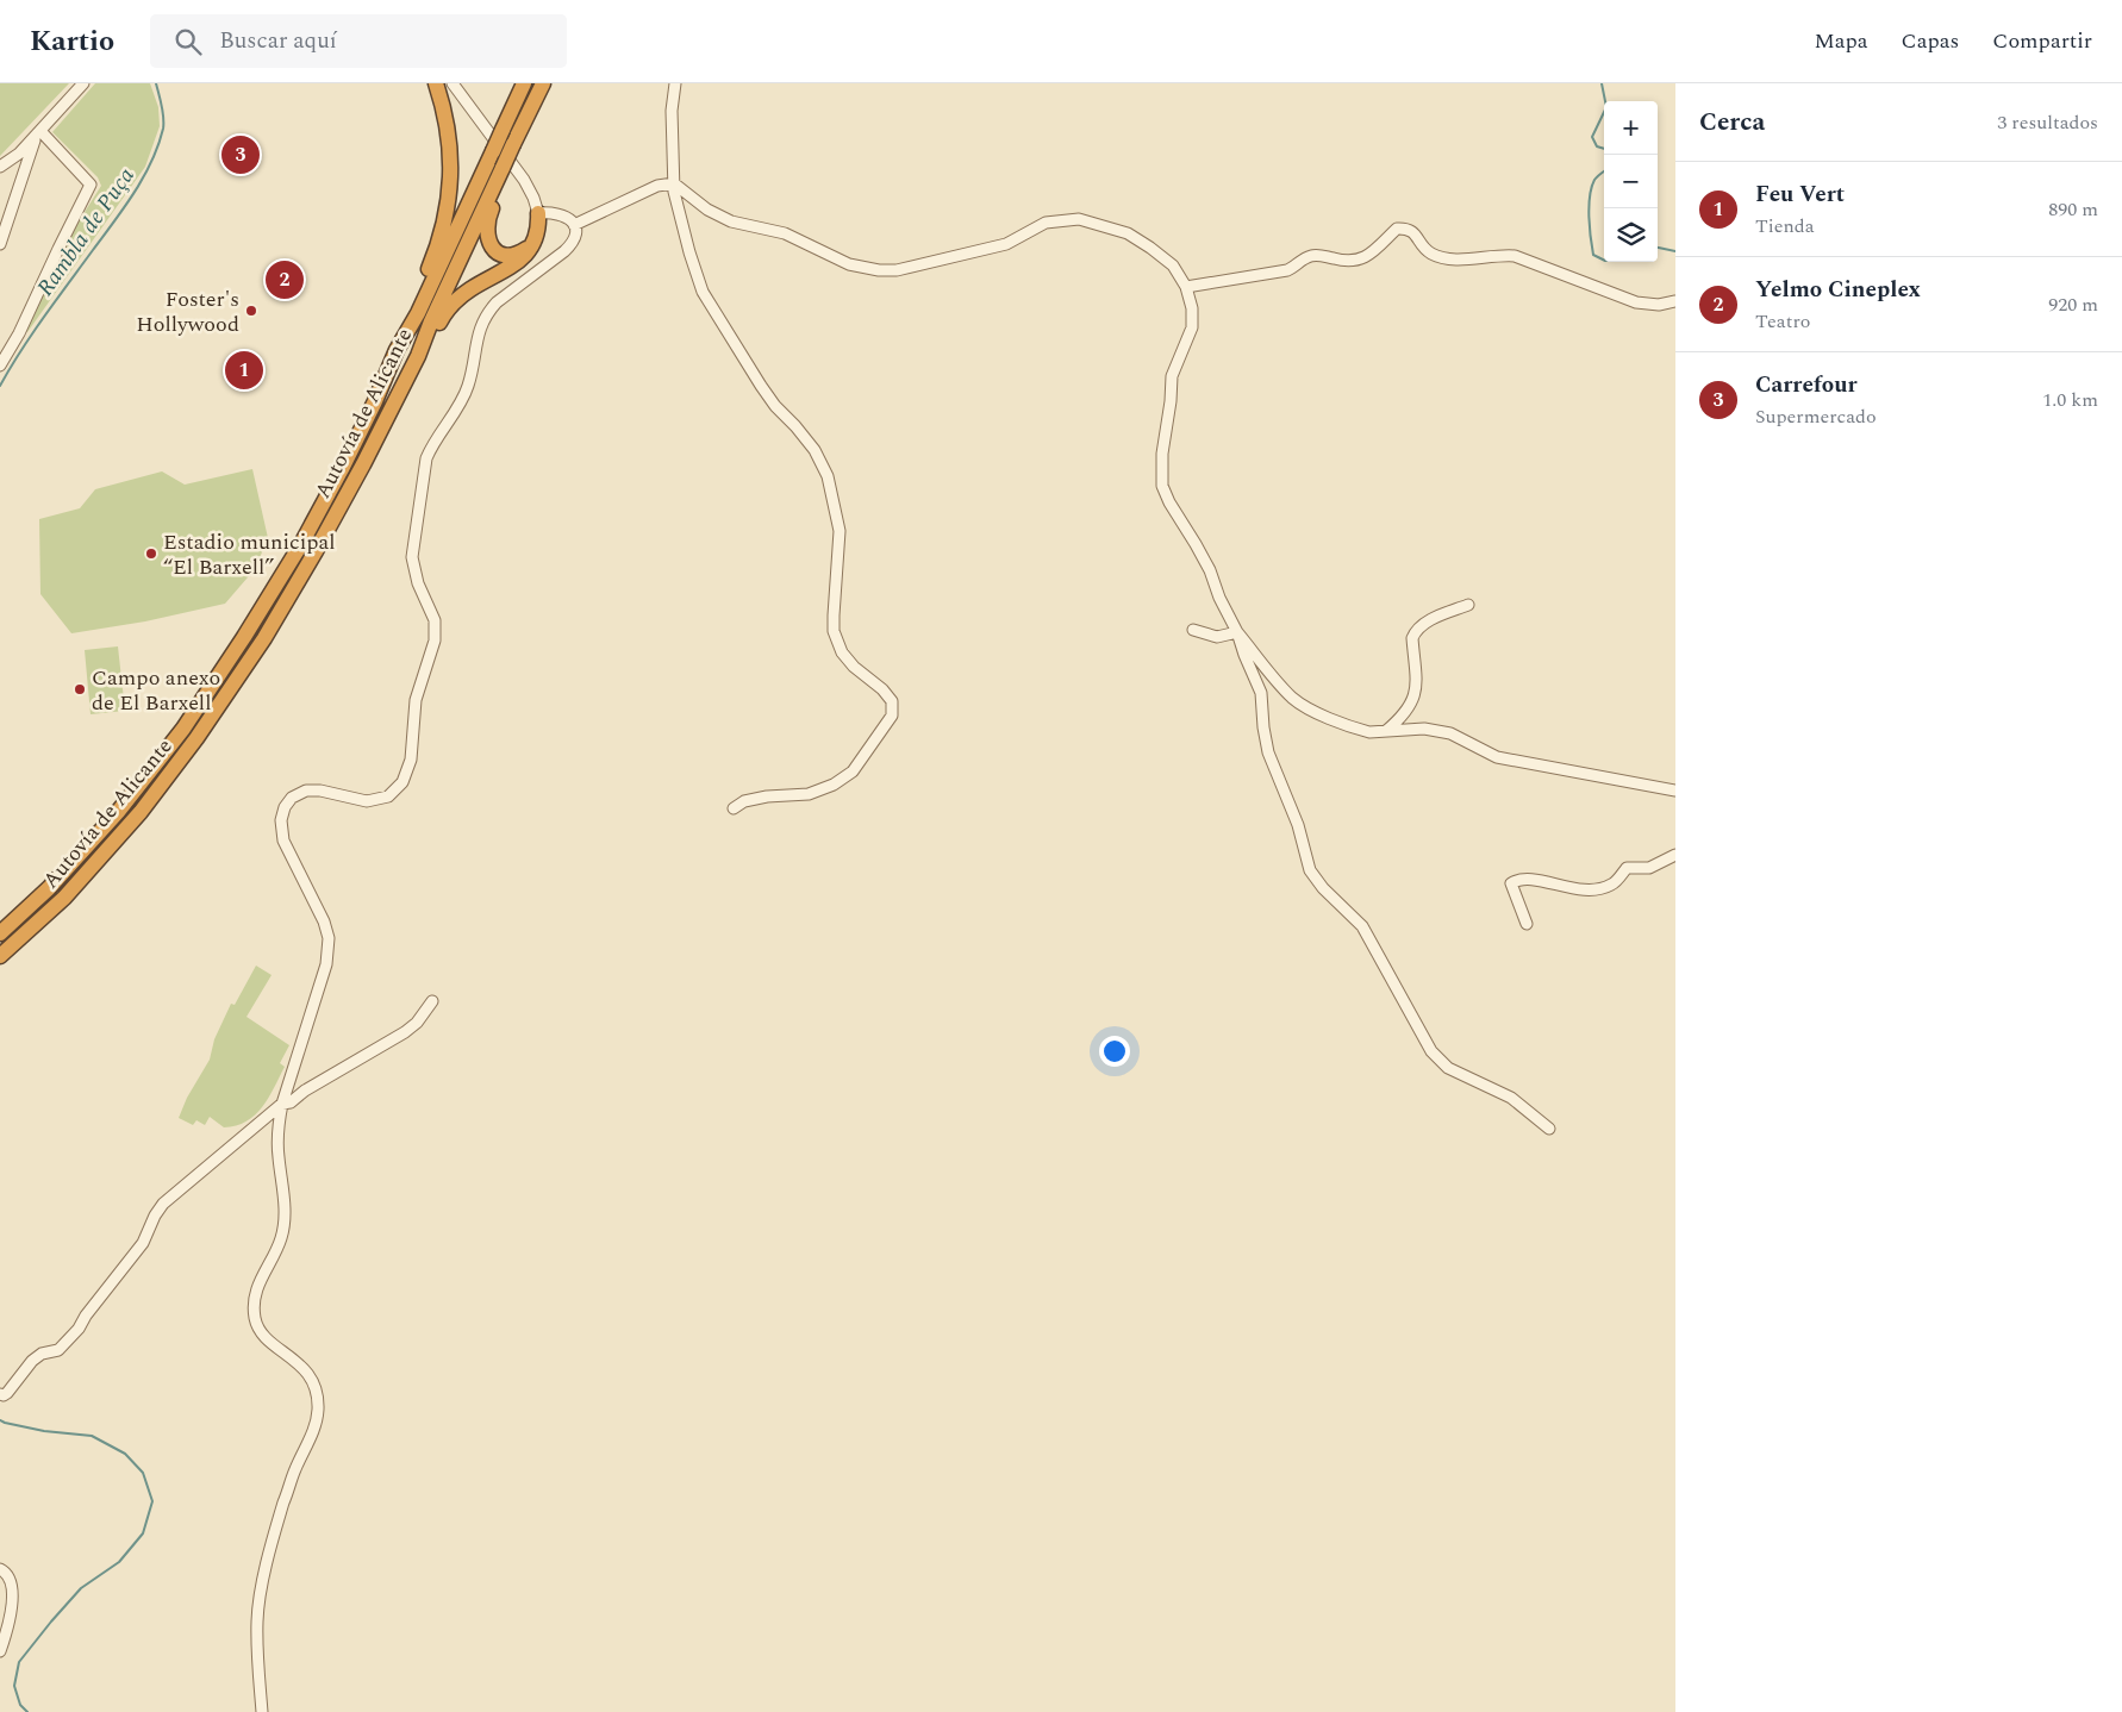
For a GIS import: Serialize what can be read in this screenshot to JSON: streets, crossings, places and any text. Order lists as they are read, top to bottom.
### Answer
{
  "streets": {
    "highway": ["Autovía de Alicante"]
  },
  "water": ["Rambla de Puça"],
  "places": ["Foster's Hollywood", "Estadio municipal “El Barxell”", "Campo anexo de El Barxell"],
  "page": {
    "header": "Kartio",
    "search": "Buscar aquí",
    "nav": ["Mapa", "Capas", "Compartir"],
    "heading": ["Cerca", "3 resultados"],
    "map_buttons": ["+", "−"],
    "pins": ["3", "2", "1"],
    "list": [
      {
        "mark": "1",
        "name": "Feu Vert",
        "note": "Tienda",
        "value": "890 m"
      },
      {
        "mark": "2",
        "name": "Yelmo Cineplex",
        "note": "Teatro",
        "value": "920 m"
      },
      {
        "mark": "3",
        "name": "Carrefour",
        "note": "Supermercado",
        "value": "1.0 km"
      }
    ]
  }
}
